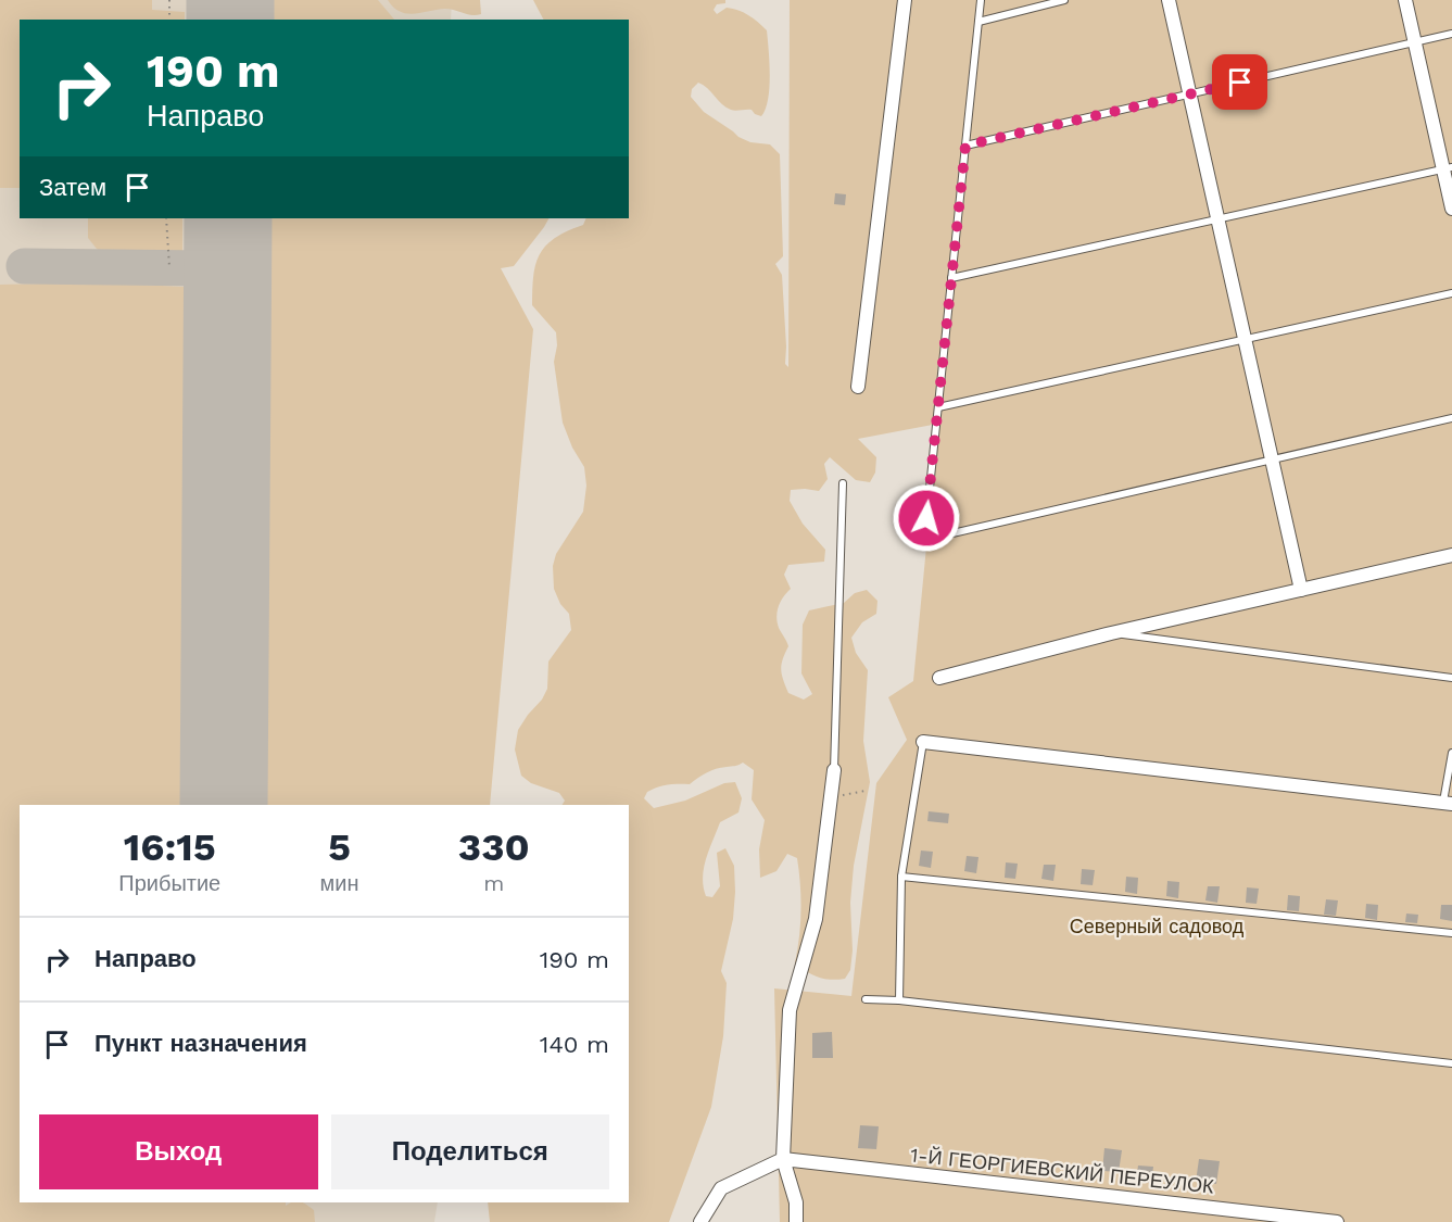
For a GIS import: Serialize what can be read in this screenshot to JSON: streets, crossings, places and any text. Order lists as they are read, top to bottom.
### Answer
{
  "streets": {
    "street": ["1-Й ГЕОРГИЕВСКИЙ ПЕРЕУЛОК"]
  },
  "parks": ["Северный садовод"],
  "page": {
    "turn": ["190 m", "Направо"],
    "then": "Затем",
    "eta": [
      "16:15",
      "Прибытие",
      "5",
      "мин",
      "330",
      "m"
    ],
    "list": [
      {
        "name": "Направо",
        "value": "190 m"
      },
      {
        "name": "Пункт назначения",
        "value": "140 m"
      }
    ],
    "buttons": ["Выход", "Поделиться"]
  }
}
